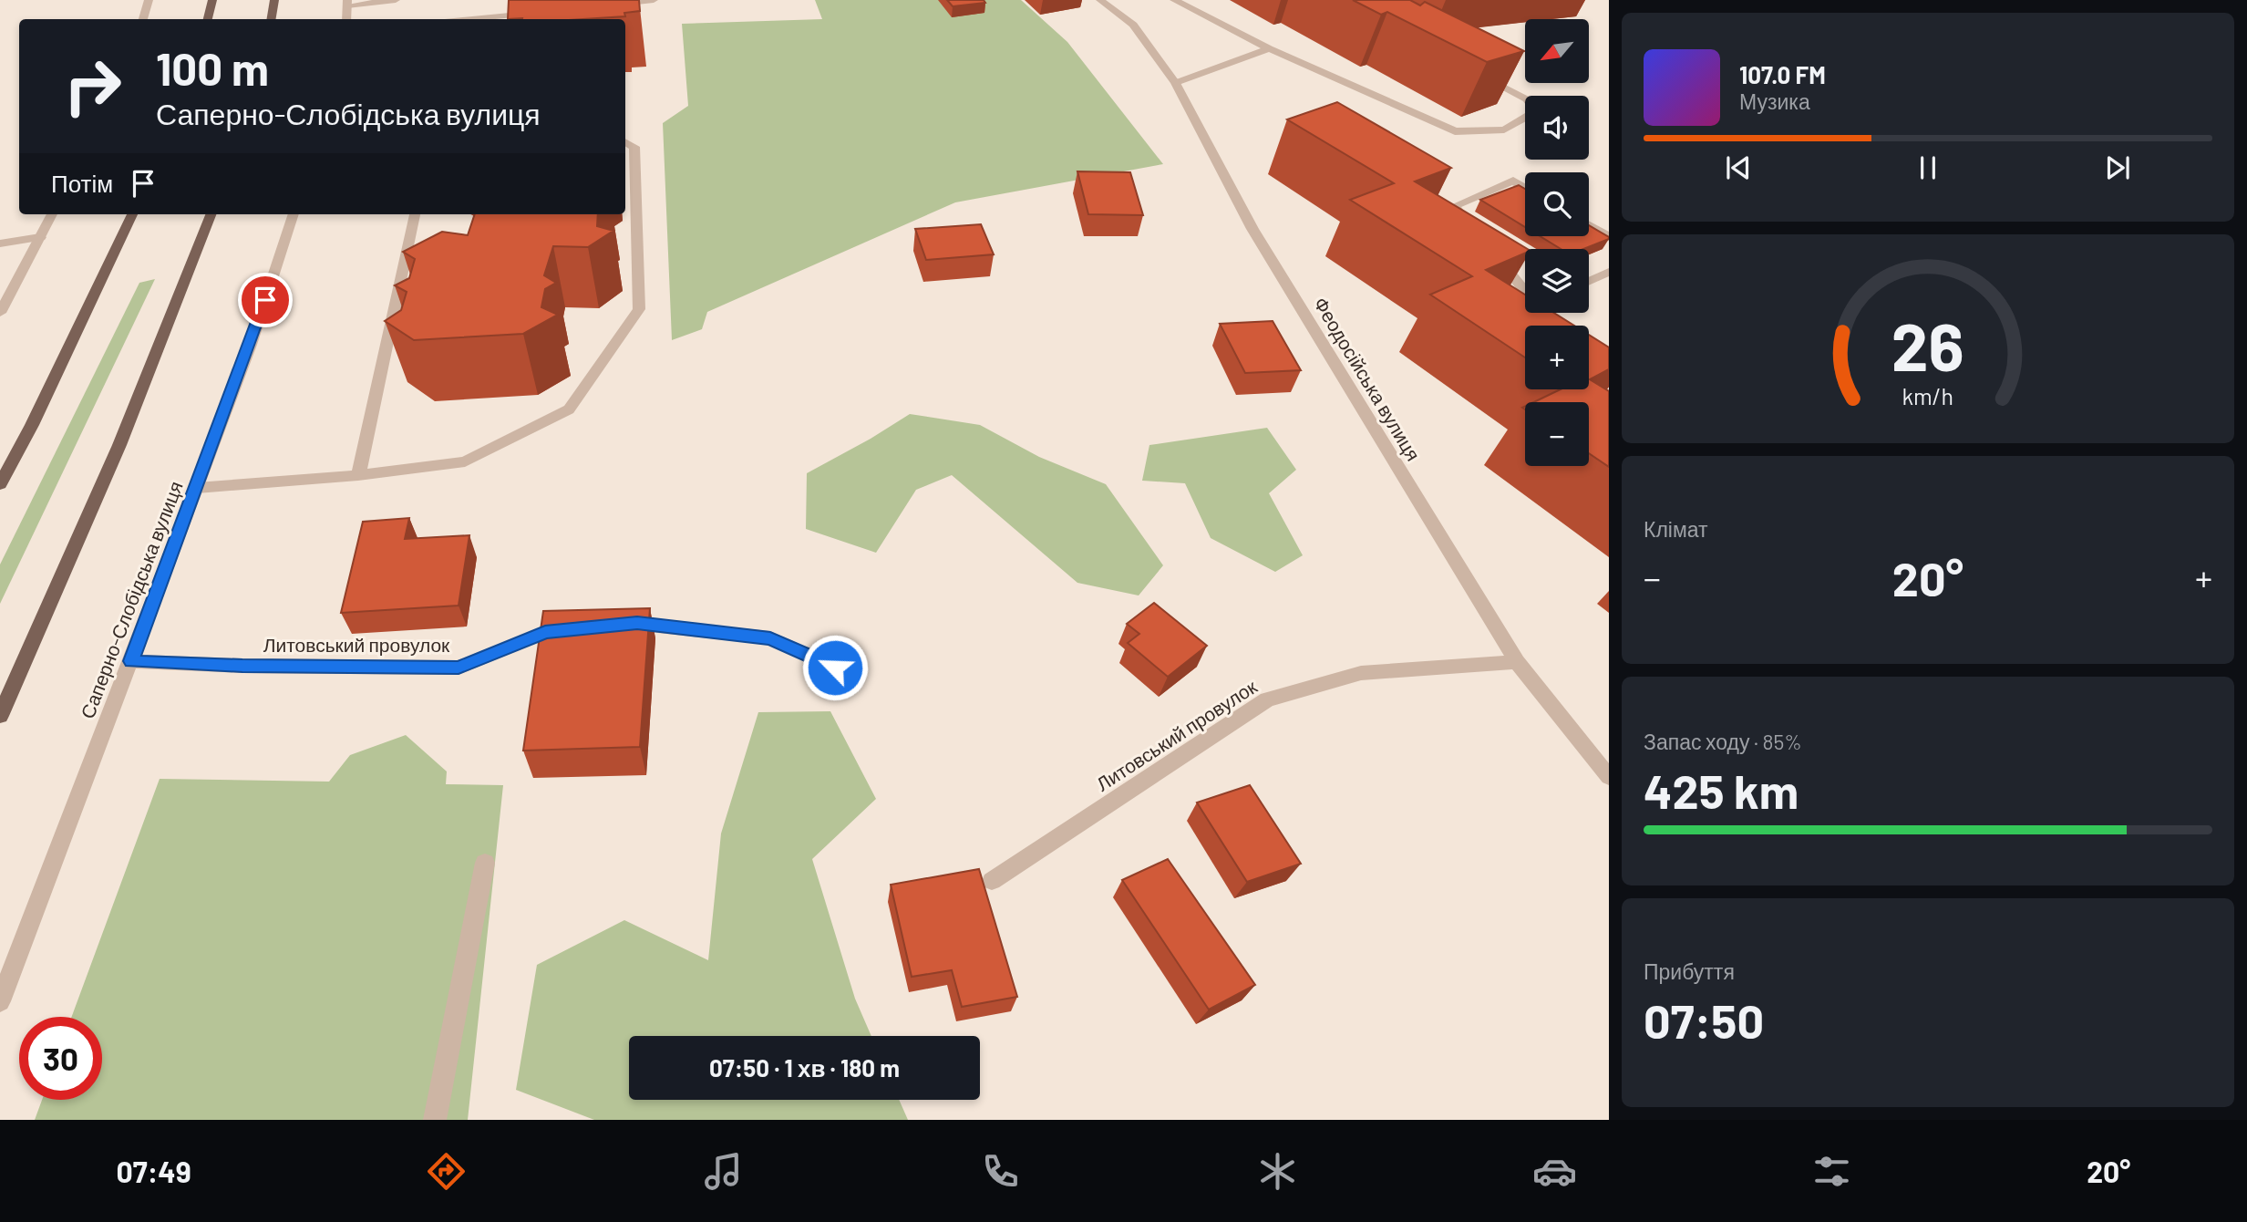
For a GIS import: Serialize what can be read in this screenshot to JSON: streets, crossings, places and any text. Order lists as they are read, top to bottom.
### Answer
{
  "streets": {
    "street": ["Феодосійська вулиця", "Саперно-Слобідська вулиця", "Литовський провулок"]
  },
  "crossings": [
    ["Феодосійська вулиця", "Литовський провулок"],
    ["Саперно-Слобідська вулиця", "Литовський провулок"]
  ],
  "north": "bottom left",
  "page": {
    "map_buttons": ["+", "−"],
    "turn": ["100 m", "Саперно-Слобідська вулиця"],
    "song": ["107.0 FM", "Музика"],
    "then": "Потім",
    "tile": [
      "Клімат",
      ["Запас ходу · 85%", "425 km"],
      ["Прибуття", "07:50"]
    ],
    "heat": ["−", "20°", "+"],
    "limit": "30",
    "trip": "07:50 · 1 хв · 180 m",
    "tabs": ["07:49", "20°"],
    "gauge": ["26", "km/h"]
  }
}
